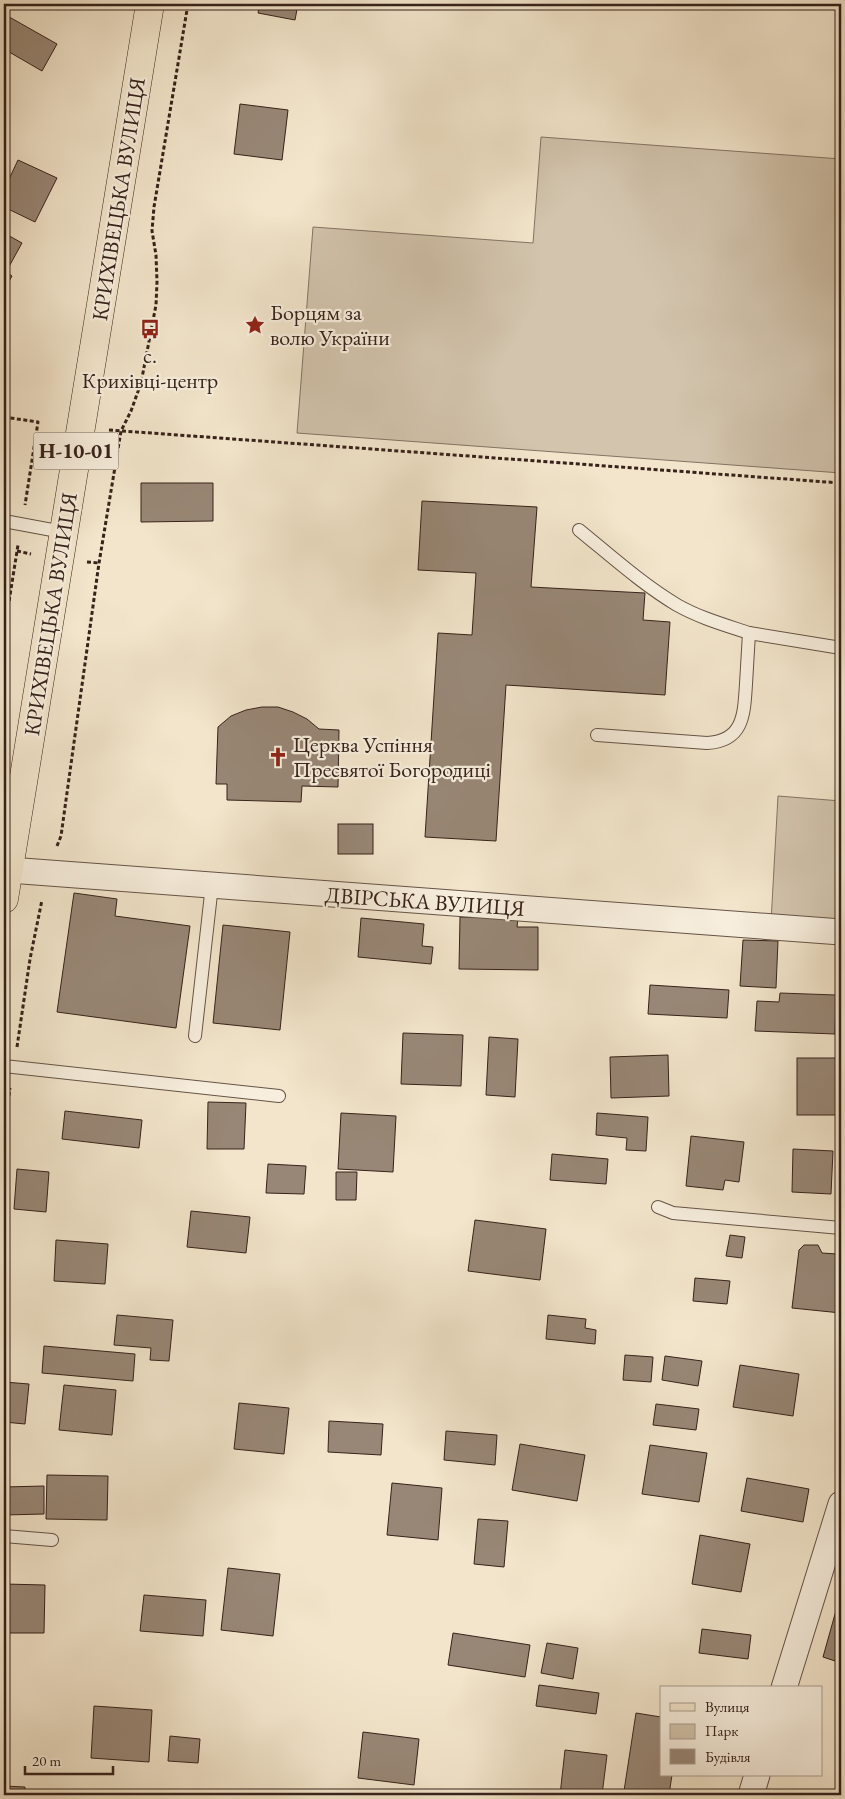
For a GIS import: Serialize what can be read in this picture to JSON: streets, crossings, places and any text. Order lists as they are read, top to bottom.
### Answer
{
  "streets": {
    "main road": ["КРИХІВЕЦЬКА ВУЛИЦЯ", "Н-10-01"],
    "street": ["ДВІРСЬКА ВУЛИЦЯ"]
  },
  "crossings": [
    ["КРИХІВЕЦЬКА ВУЛИЦЯ", "ДВІРСЬКА ВУЛИЦЯ"]
  ],
  "places": {
    "place": ["Борцям за волю України"],
    "bus stop": ["с. Крихівці-центр"],
    "church": ["Церква Успіння Пресвятої Богородиці"]
  },
  "legend": ["Вулиця", "Парк", "Будівля"],
  "scale_bar": "20 m"
}
